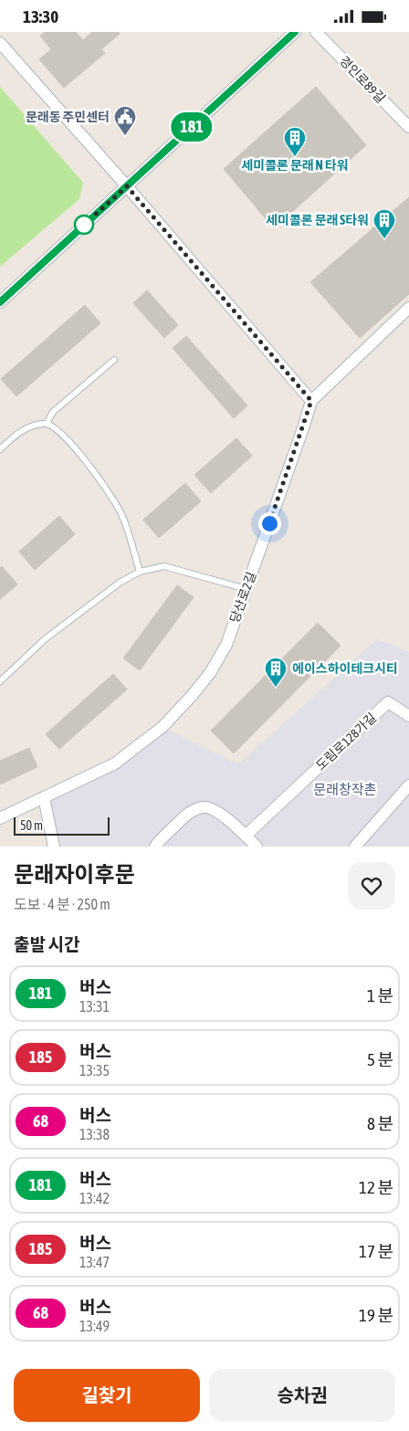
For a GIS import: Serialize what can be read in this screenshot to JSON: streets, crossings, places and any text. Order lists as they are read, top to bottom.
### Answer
{
  "streets": {
    "street": ["경인로89길", "당산로2길", "도림로128가길"]
  },
  "districts": ["문래창작촌"],
  "places": {
    "public building": ["문래동 주민센터"],
    "building": ["세미콜론 문래 N 타워", "세미콜론 문래 S타워", "에이스하이테크시티"]
  },
  "lines": ["bus line 181"],
  "scale_bar": "50 m",
  "page": {
    "status": "13:30",
    "on_map": "181",
    "scale": "50 m",
    "heading": [
      ["문래자이후문", "도보 · 4 분 · 250 m"],
      "출발 시간"
    ],
    "list": [
      {
        "mark": "181",
        "name": "버스",
        "note": "13:31",
        "value": "1 분"
      },
      {
        "mark": "185",
        "name": "버스",
        "note": "13:35",
        "value": "5 분"
      },
      {
        "mark": "68",
        "name": "버스",
        "note": "13:38",
        "value": "8 분"
      },
      {
        "mark": "181",
        "name": "버스",
        "note": "13:42",
        "value": "12 분"
      },
      {
        "mark": "185",
        "name": "버스",
        "note": "13:47",
        "value": "17 분"
      },
      {
        "mark": "68",
        "name": "버스",
        "note": "13:49",
        "value": "19 분"
      }
    ],
    "buttons": ["길찾기", "승차권"]
  }
}
